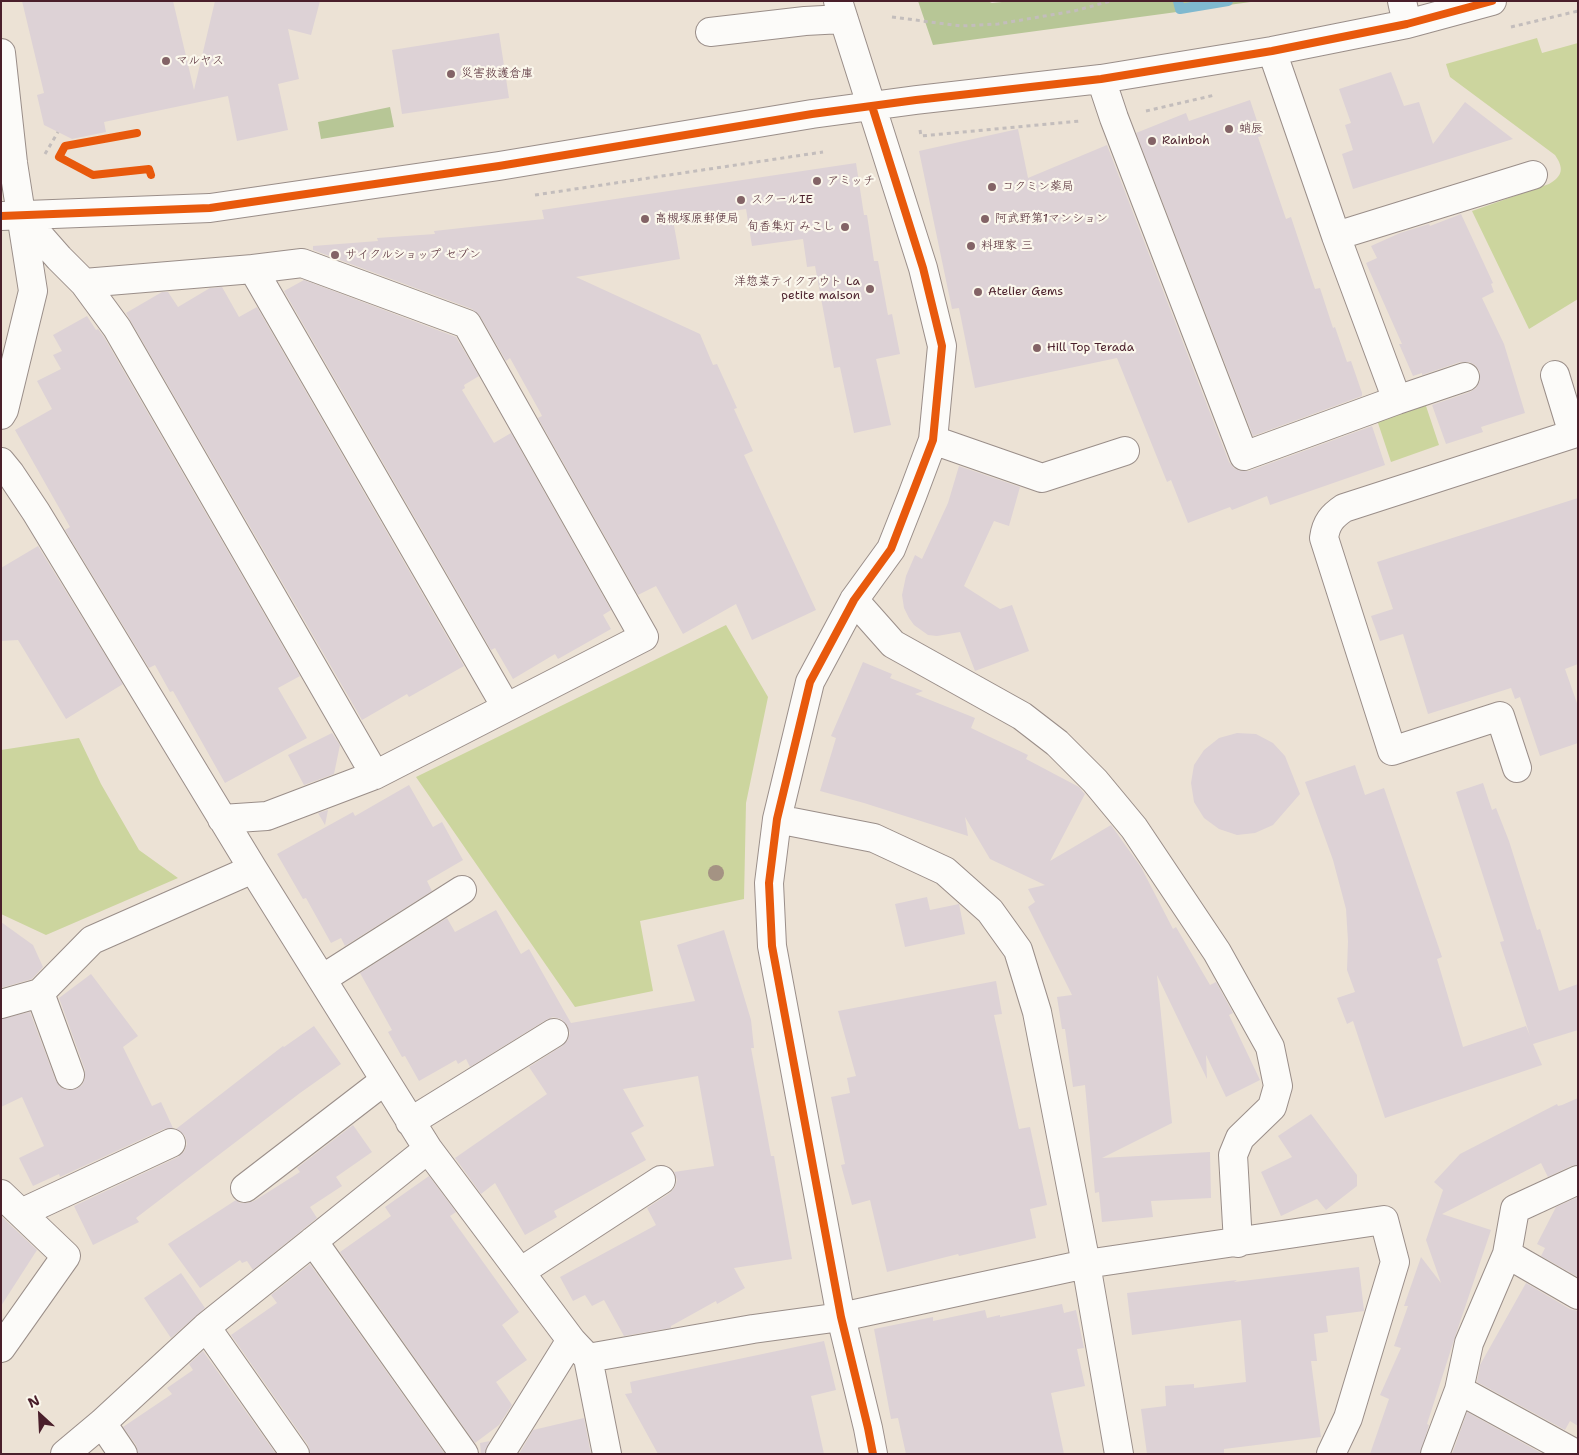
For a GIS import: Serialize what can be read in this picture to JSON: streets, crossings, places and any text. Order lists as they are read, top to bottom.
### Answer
{
  "places": [
    "マルヤス",
    "災害救護倉庫",
    "蛸辰",
    "Rainboh",
    "アミッチ",
    "コクミン薬局",
    "スクールIE",
    "高槻塚原郵便局",
    "阿武野第1マンション",
    "旬香集灯 みこし",
    "料理家 三",
    "サイクルショップ セブン",
    "洋惣菜テイクアウト La petite maison",
    "Atelier Gems",
    "Hill Top Terada"
  ],
  "north": "top left"
}
